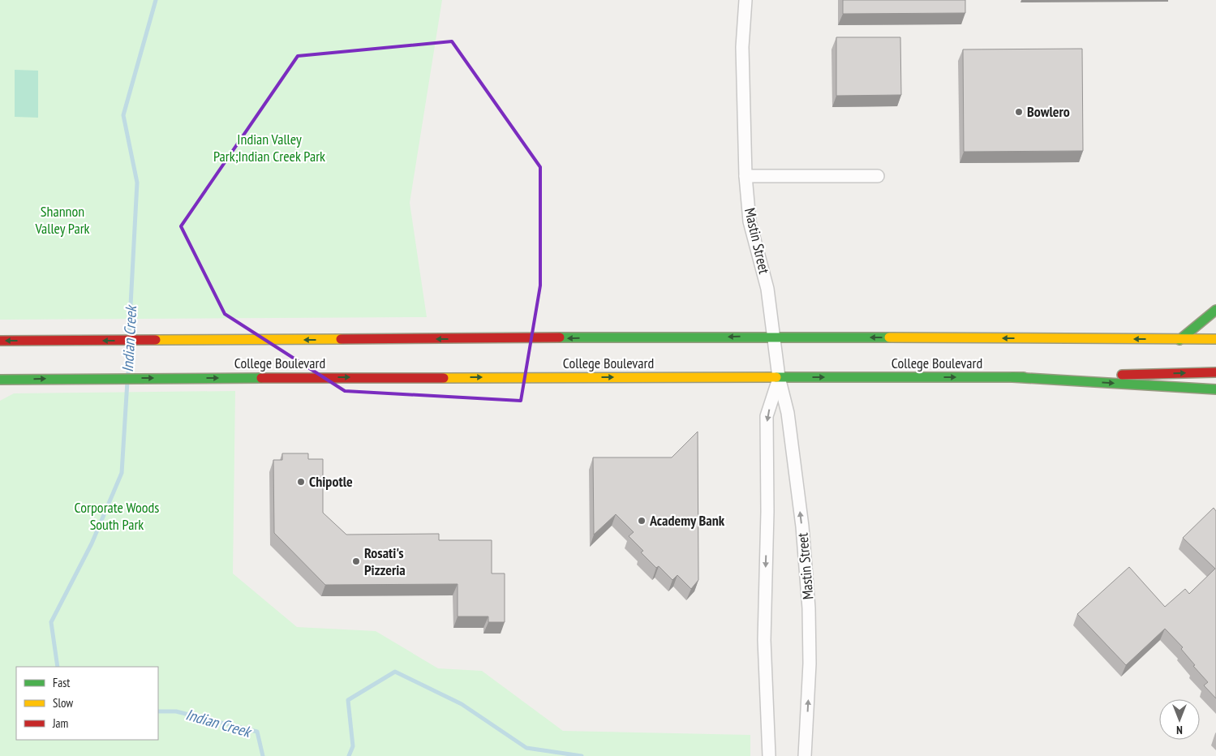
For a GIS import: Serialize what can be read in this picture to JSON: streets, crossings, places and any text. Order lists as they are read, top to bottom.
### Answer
{
  "streets": {
    "main road": ["College Boulevard"],
    "street": ["Mastin Street"]
  },
  "crossings": [
    ["Mastin Street", "College Boulevard"]
  ],
  "water": ["Indian Creek"],
  "parks": ["Indian Valley Park;Indian Creek Park", "Shannon Valley Park", "Corporate Woods South Park"],
  "places": [
    "Bowlero",
    "Chipotle",
    "Academy Bank",
    "Rosati's Pizzeria"
  ],
  "legend": ["Fast", "Slow", "Jam"],
  "north": "bottom"
}
